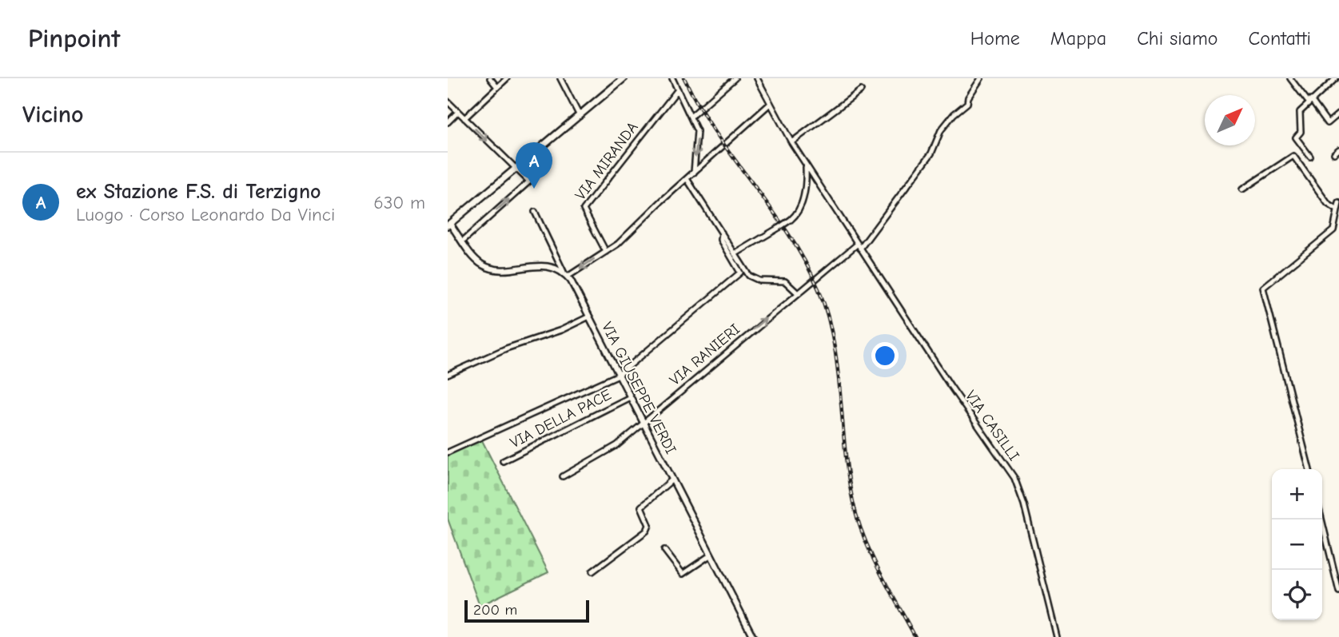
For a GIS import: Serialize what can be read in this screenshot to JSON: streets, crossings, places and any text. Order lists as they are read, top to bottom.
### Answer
{
  "streets": {
    "street": [
      "VIA MIRANDA",
      "VIA RANIERI",
      "VIA GIUSEPPE VERDI",
      "VIA DELLA PACE",
      "VIA CASILLI"
    ]
  },
  "crossings": [
    ["VIA RANIERI", "VIA GIUSEPPE VERDI"],
    ["VIA RANIERI", "VIA CASILLI"],
    ["VIA GIUSEPPE VERDI", "VIA DELLA PACE"]
  ],
  "scale_bar": "200 m",
  "north": "top right",
  "page": {
    "header": "Pinpoint",
    "nav": [
      "Home",
      "Mappa",
      "Chi siamo",
      "Contatti"
    ],
    "heading": "Vicino",
    "pins": "A",
    "list": [
      {
        "mark": "A",
        "name": "ex Stazione F.S. di Terzigno",
        "note": "Luogo · Corso Leonardo Da Vinci",
        "value": "630 m"
      }
    ],
    "map_buttons": ["+", "−"],
    "scale": "200 m"
  }
}
